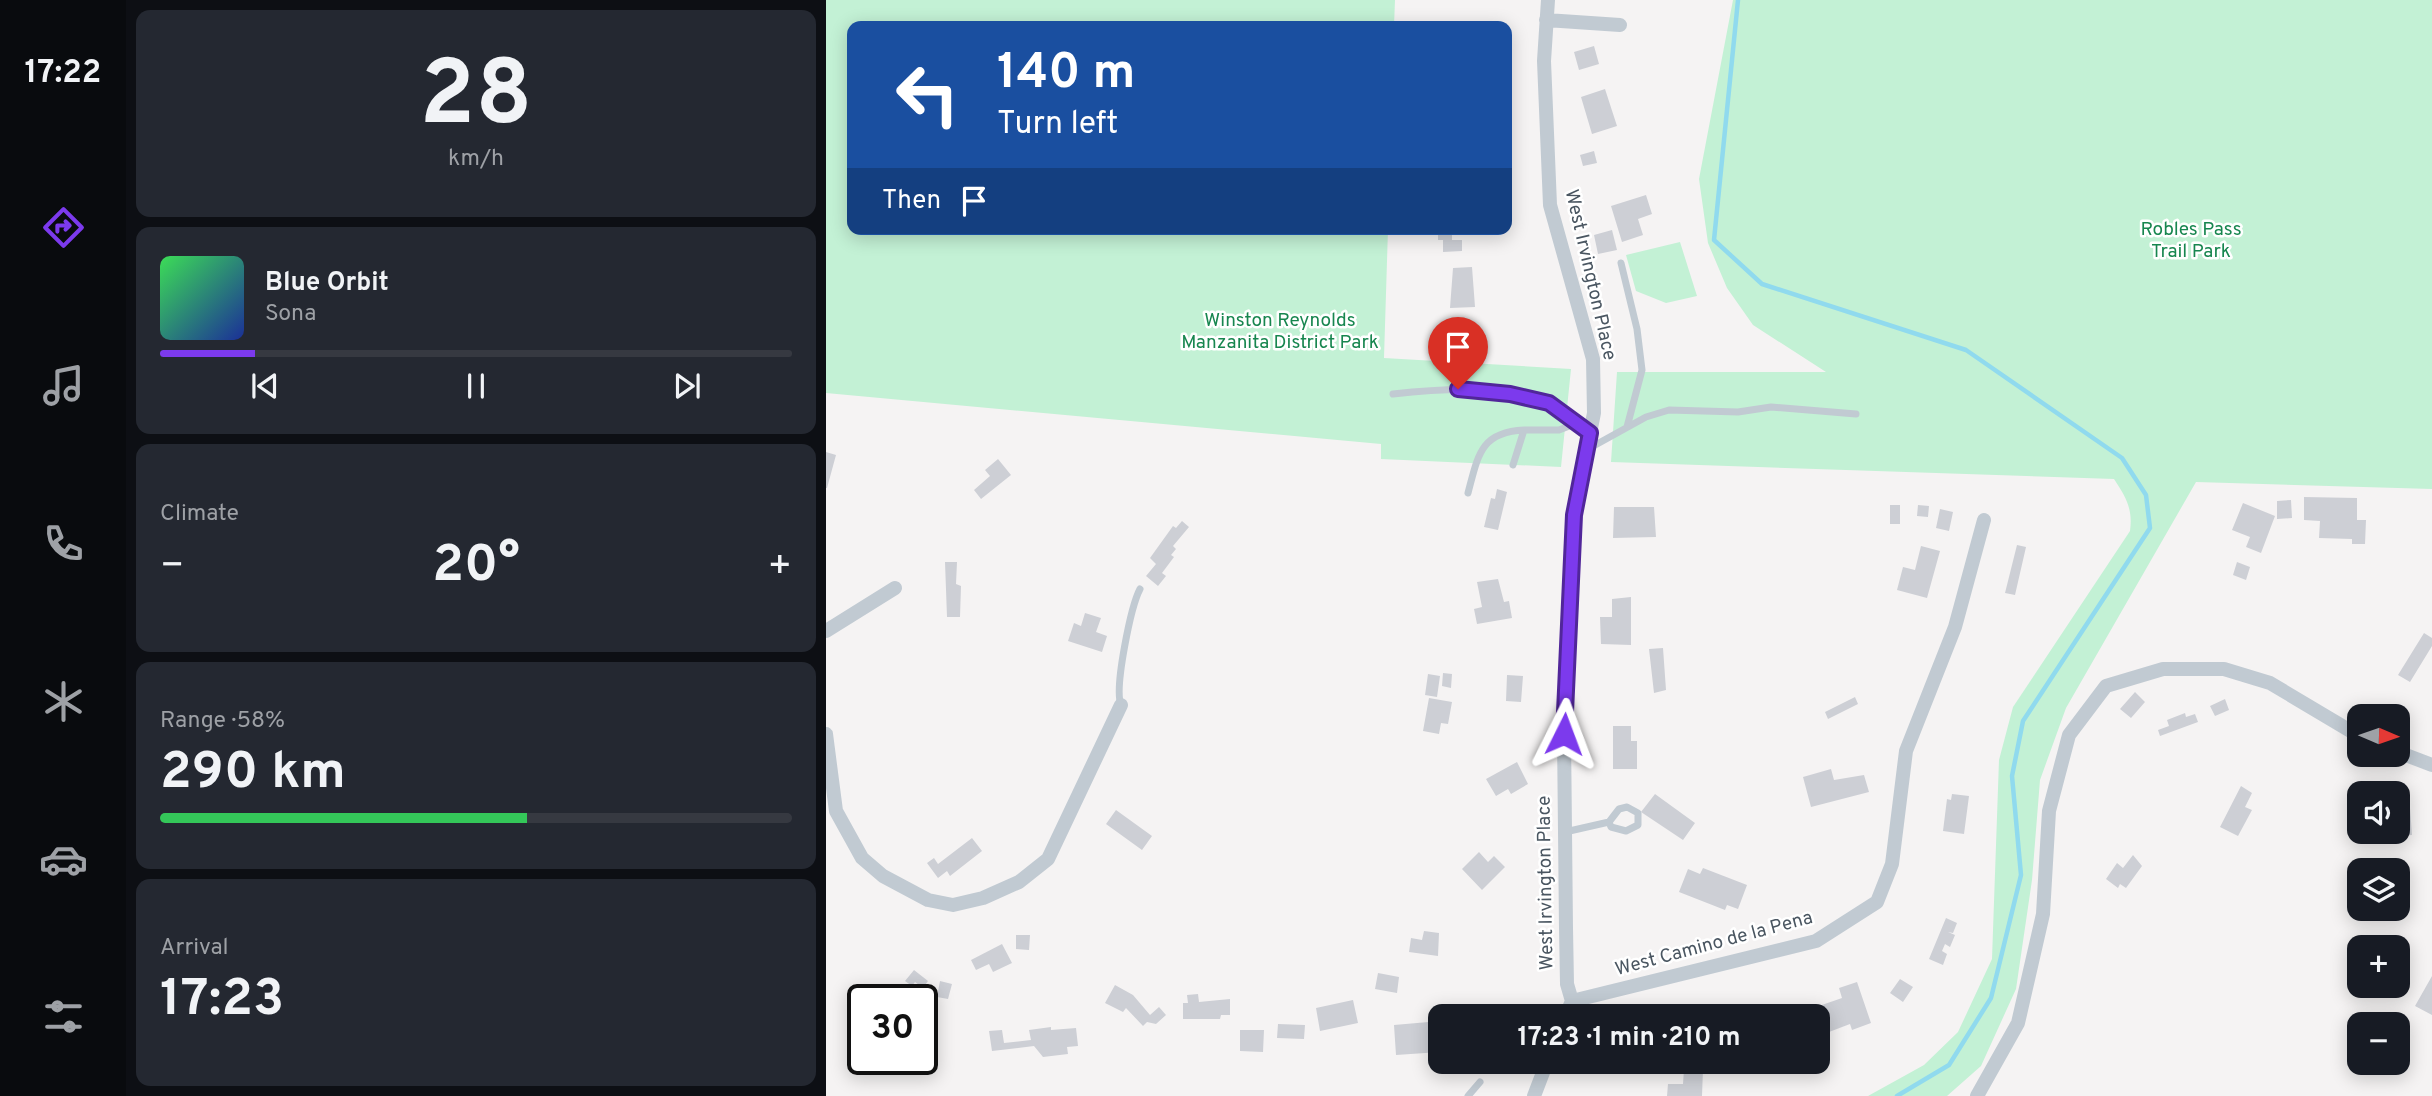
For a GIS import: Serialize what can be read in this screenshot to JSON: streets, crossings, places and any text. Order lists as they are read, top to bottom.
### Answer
{
  "streets": {
    "street": ["West Irvington Place", "West Camino de la Pena"]
  },
  "crossings": [
    ["West Irvington Place", "West Camino de la Pena"]
  ],
  "parks": ["Robles Pass Trail Park", "Winston Reynolds Manzanita District Park"],
  "north": "right",
  "page": {
    "tabs": "17:22",
    "tile": [
      ["28", "km/h"],
      "Climate",
      ["Range · 58%", "290 km"],
      ["Arrival", "17:23"]
    ],
    "turn": ["140 m", "Turn left"],
    "then": "Then",
    "song": ["Blue Orbit", "Sona"],
    "heat": ["−", "20°", "+"],
    "map_buttons": ["+", "−"],
    "limit": "30",
    "trip": "17:23 · 1 min · 210 m"
  }
}
